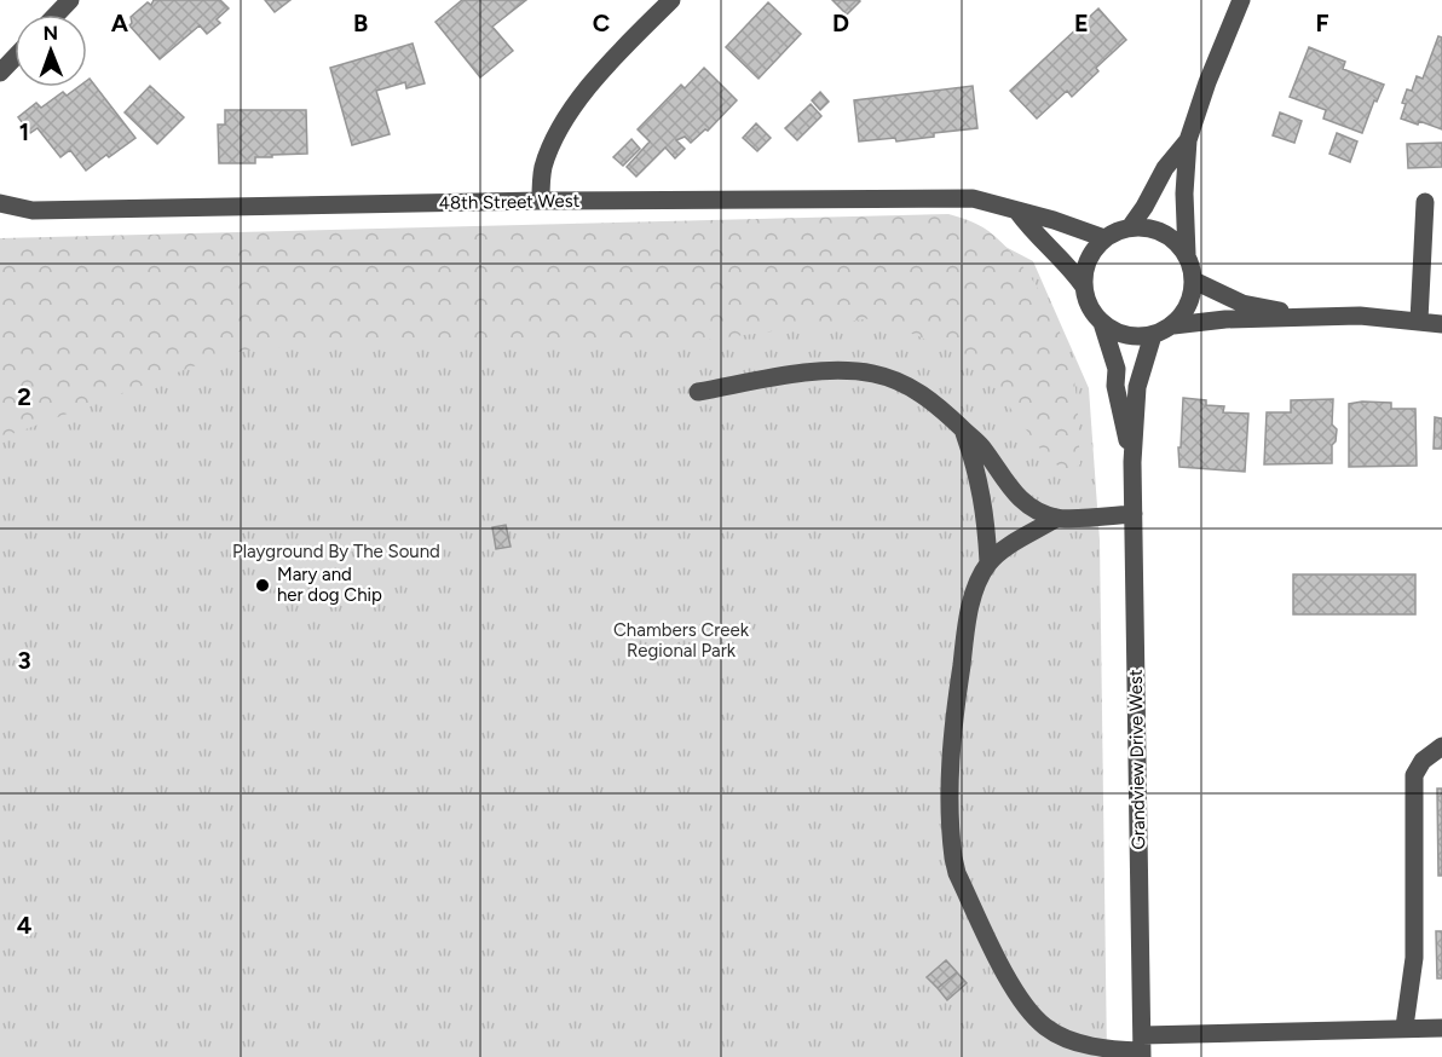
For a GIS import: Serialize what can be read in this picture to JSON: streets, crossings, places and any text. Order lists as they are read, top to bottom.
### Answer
{
  "streets": {
    "street": ["48th Street West", "Grandview Drive West"]
  },
  "crossings": [
    ["48th Street West", "Grandview Drive West"]
  ],
  "parks": ["Playground By The Sound", "Chambers Creek Regional Park"],
  "places": ["Mary and her dog Chip"],
  "north": "top",
  "grid": {
    "columns": [
      "A",
      "B",
      "C",
      "D",
      "E",
      "F"
    ],
    "rows": [
      "1",
      "2",
      "3",
      "4"
    ]
  }
}
